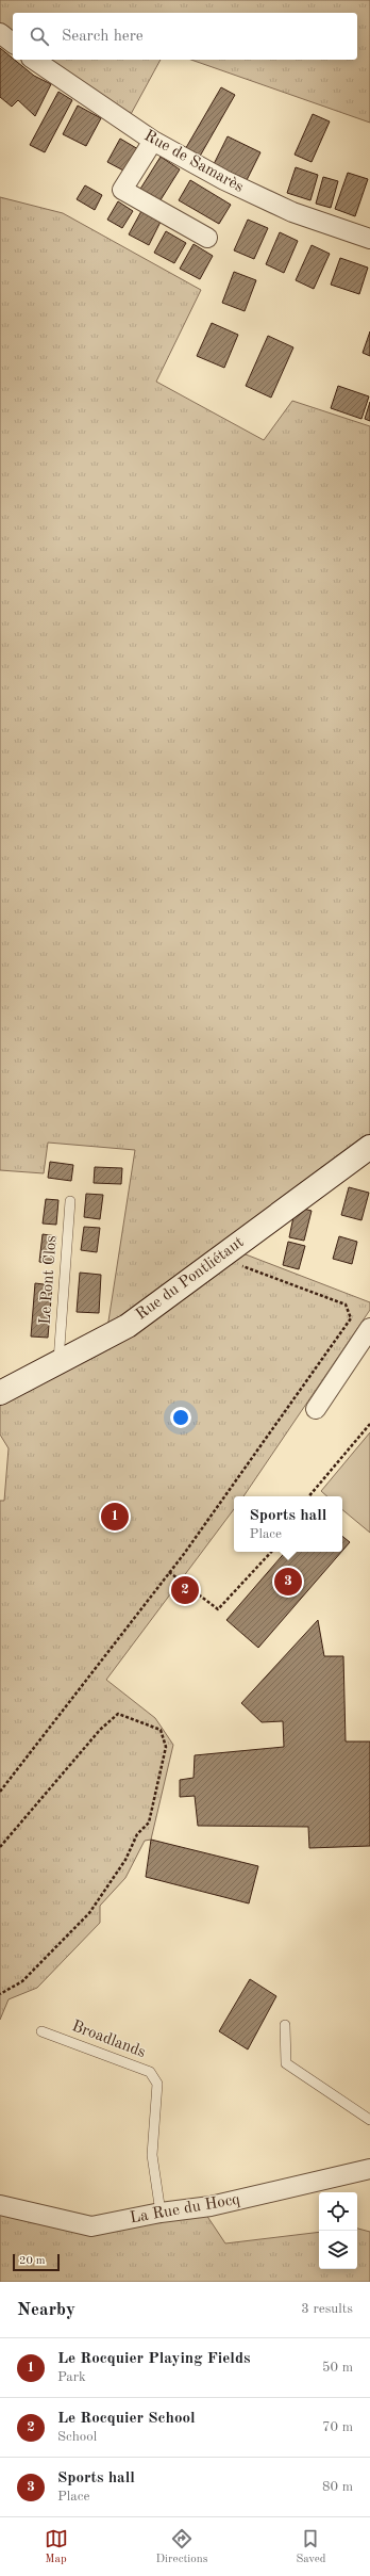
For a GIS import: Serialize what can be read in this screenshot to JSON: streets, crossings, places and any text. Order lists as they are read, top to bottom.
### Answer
{
  "streets": {
    "main road": ["Rue du Pontliétaut"],
    "street": ["Rue de Samarès", "La Rue du Hocq"],
    "lane": ["Le Pont Clos", "Broadlands"]
  },
  "crossings": [
    ["Rue du Pontliétaut", "Le Pont Clos"],
    ["Broadlands", "La Rue du Hocq"]
  ],
  "scale_bar": "20 m",
  "page": {
    "search": "Search here",
    "popup": ["Sports hall", "Place"],
    "pins": ["1", "3", "2"],
    "scale": "20 m",
    "heading": ["Nearby", "3 results"],
    "list": [
      {
        "mark": "1",
        "name": "Le Rocquier Playing Fields",
        "note": "Park",
        "value": "50 m"
      },
      {
        "mark": "2",
        "name": "Le Rocquier School",
        "note": "School",
        "value": "70 m"
      },
      {
        "mark": "3",
        "name": "Sports hall",
        "note": "Place",
        "value": "80 m"
      }
    ],
    "nav": ["Map", "Directions", "Saved"]
  }
}
